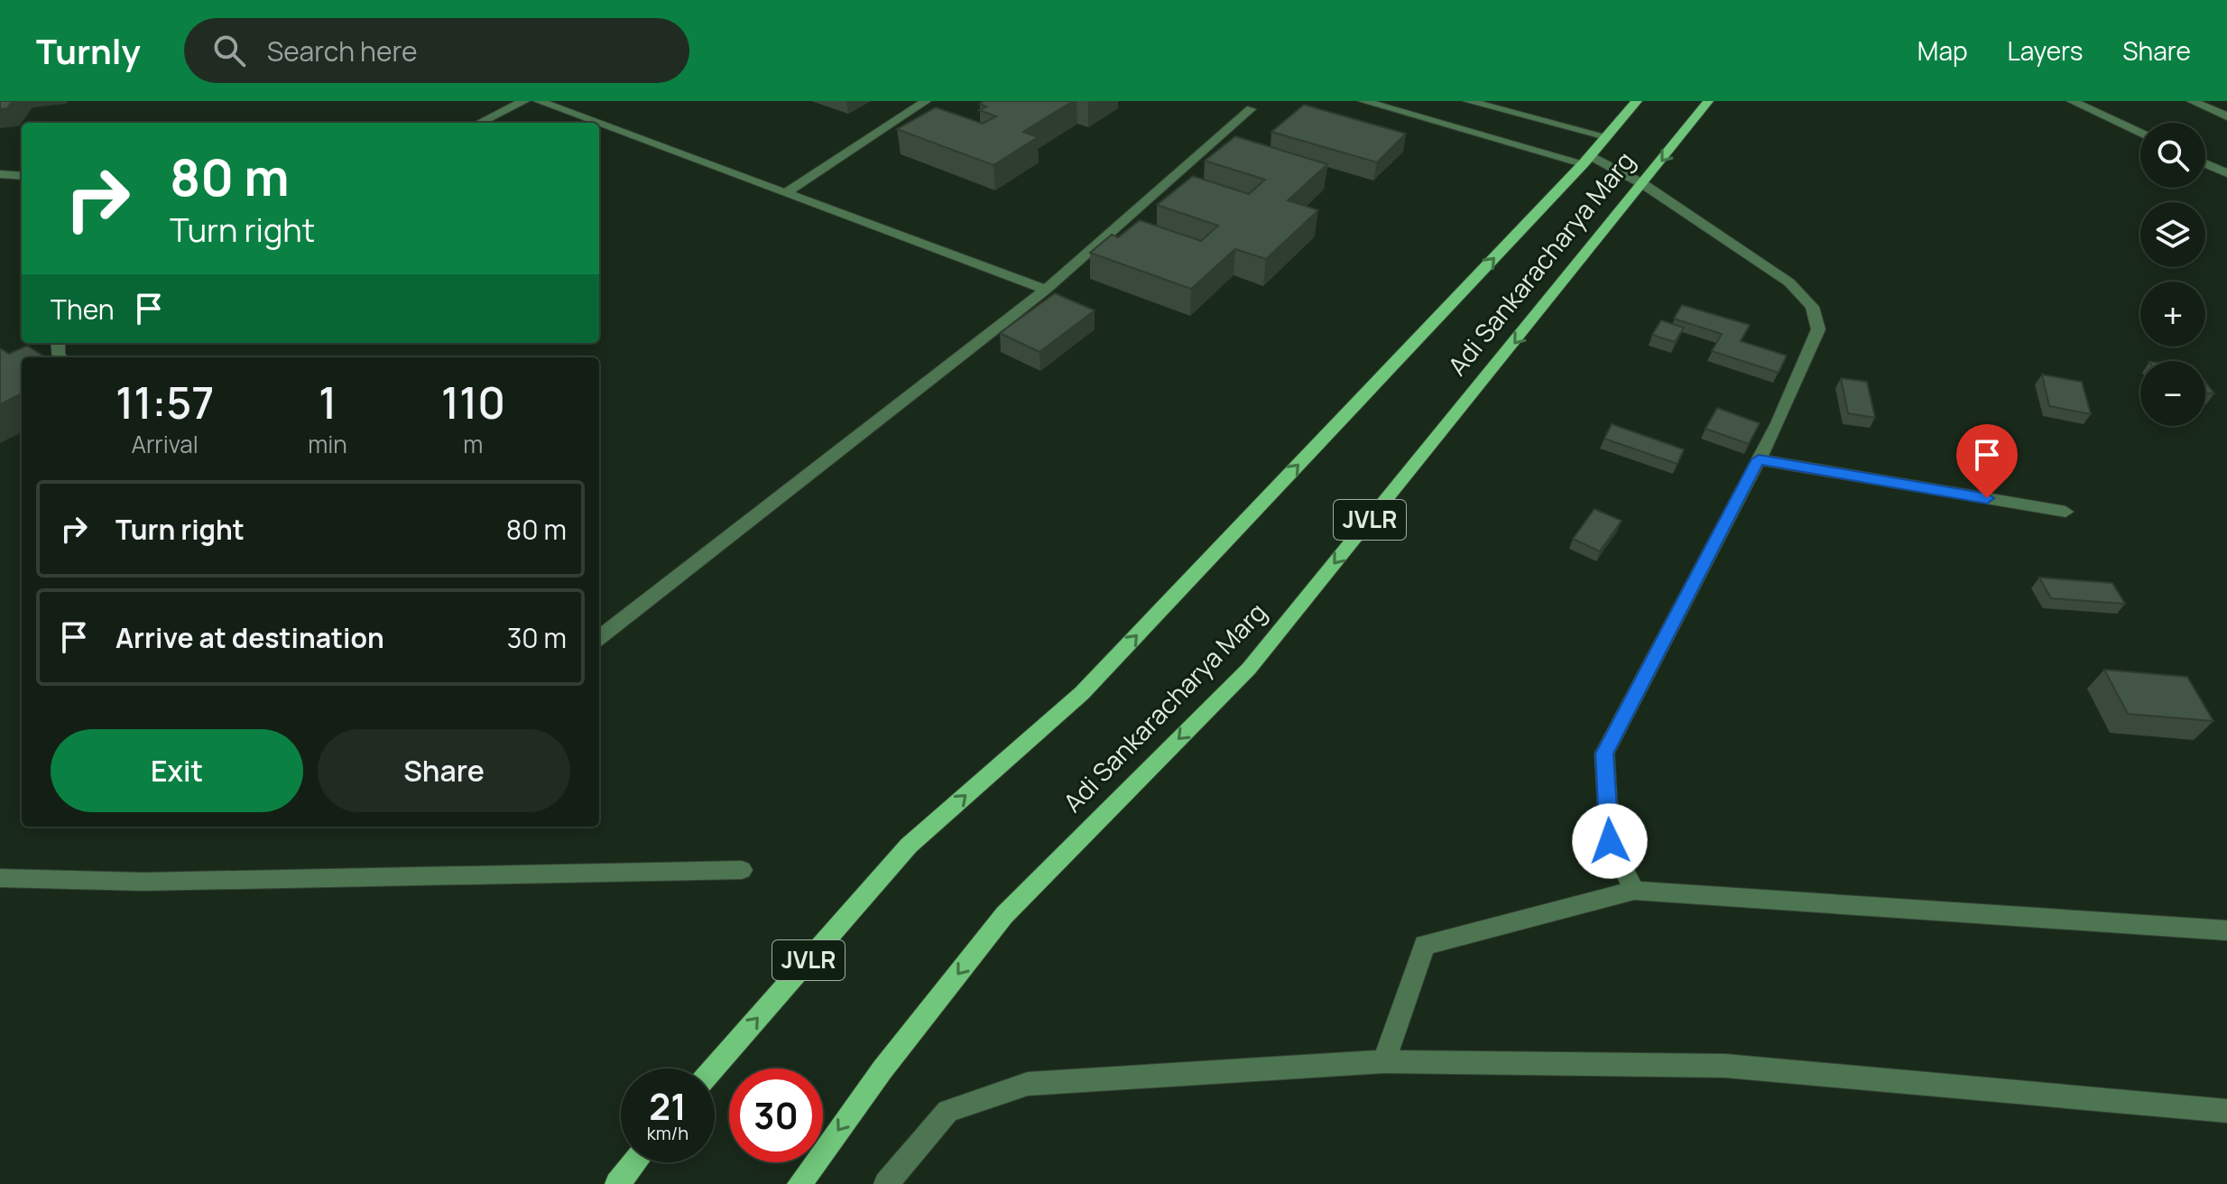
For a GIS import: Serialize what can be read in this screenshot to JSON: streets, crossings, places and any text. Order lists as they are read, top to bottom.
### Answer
{
  "streets": {
    "main road": ["Adi Sankaracharya Marg", "JVLR"]
  },
  "page": {
    "header": "Turnly",
    "search": "Search here",
    "nav": ["Map", "Layers", "Share"],
    "map_buttons": ["+", "−"],
    "turn": ["80 m", "Turn right"],
    "then": "Then",
    "eta": [
      "11:57",
      "Arrival",
      "1",
      "min",
      "110",
      "m"
    ],
    "list": [
      {
        "name": "Turn right",
        "value": "80 m"
      },
      {
        "name": "Arrive at destination",
        "value": "30 m"
      }
    ],
    "buttons": ["Exit", "Share"],
    "speed": "21 km/h",
    "limit": "30"
  }
}
